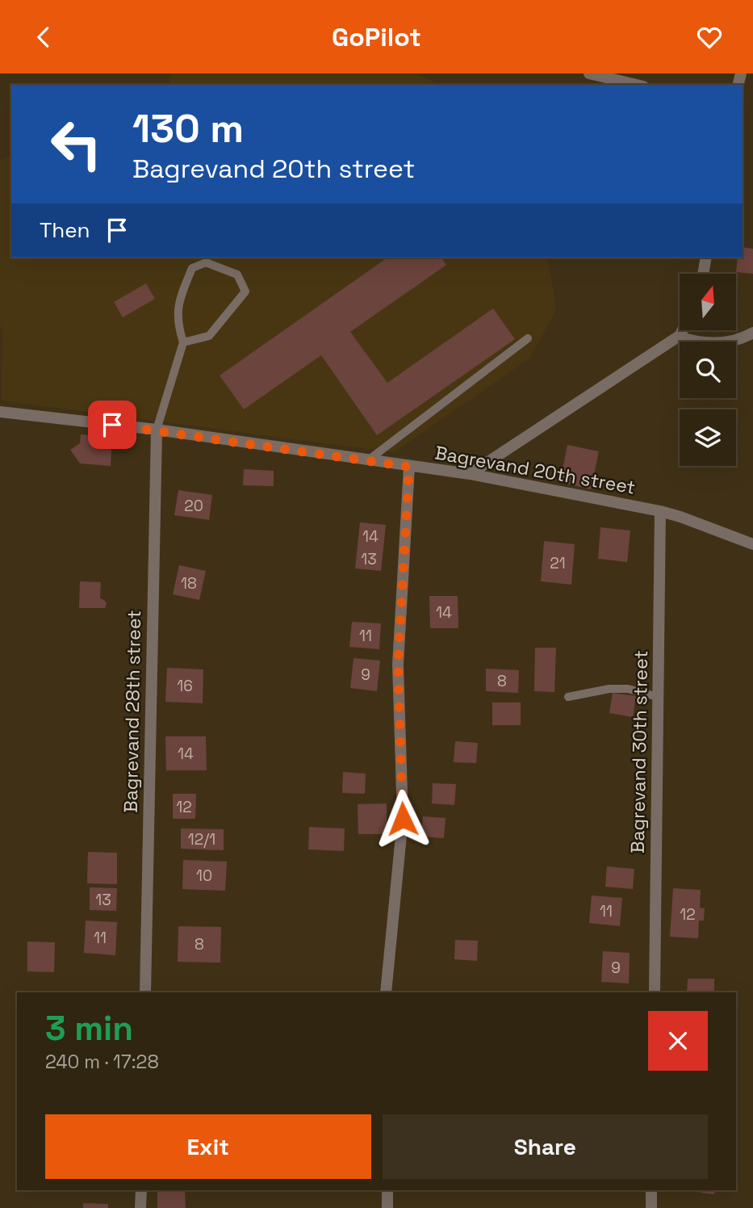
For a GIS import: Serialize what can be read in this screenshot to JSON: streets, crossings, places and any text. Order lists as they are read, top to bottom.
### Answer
{
  "streets": {
    "street": ["Bagrevand 20th street", "Bagrevand 28th street", "Bagrevand 30th street"]
  },
  "crossings": [
    ["Bagrevand 20th street", "Bagrevand 28th street"],
    ["Bagrevand 20th street", "Bagrevand 30th street"]
  ],
  "house_numbers": [
    "20",
    "14",
    "13",
    "21",
    "18",
    "14",
    "11",
    "9",
    "8",
    "16",
    "14",
    "12",
    "12/1",
    "10",
    "13",
    "11",
    "12",
    "11",
    "8",
    "9"
  ],
  "north": "top",
  "page": {
    "header": "GoPilot",
    "turn": ["130 m", "Bagrevand 20th street"],
    "then": "Then",
    "heading": ["3 min", "240 m · 17:28"],
    "buttons": ["Exit", "Share"]
  }
}
